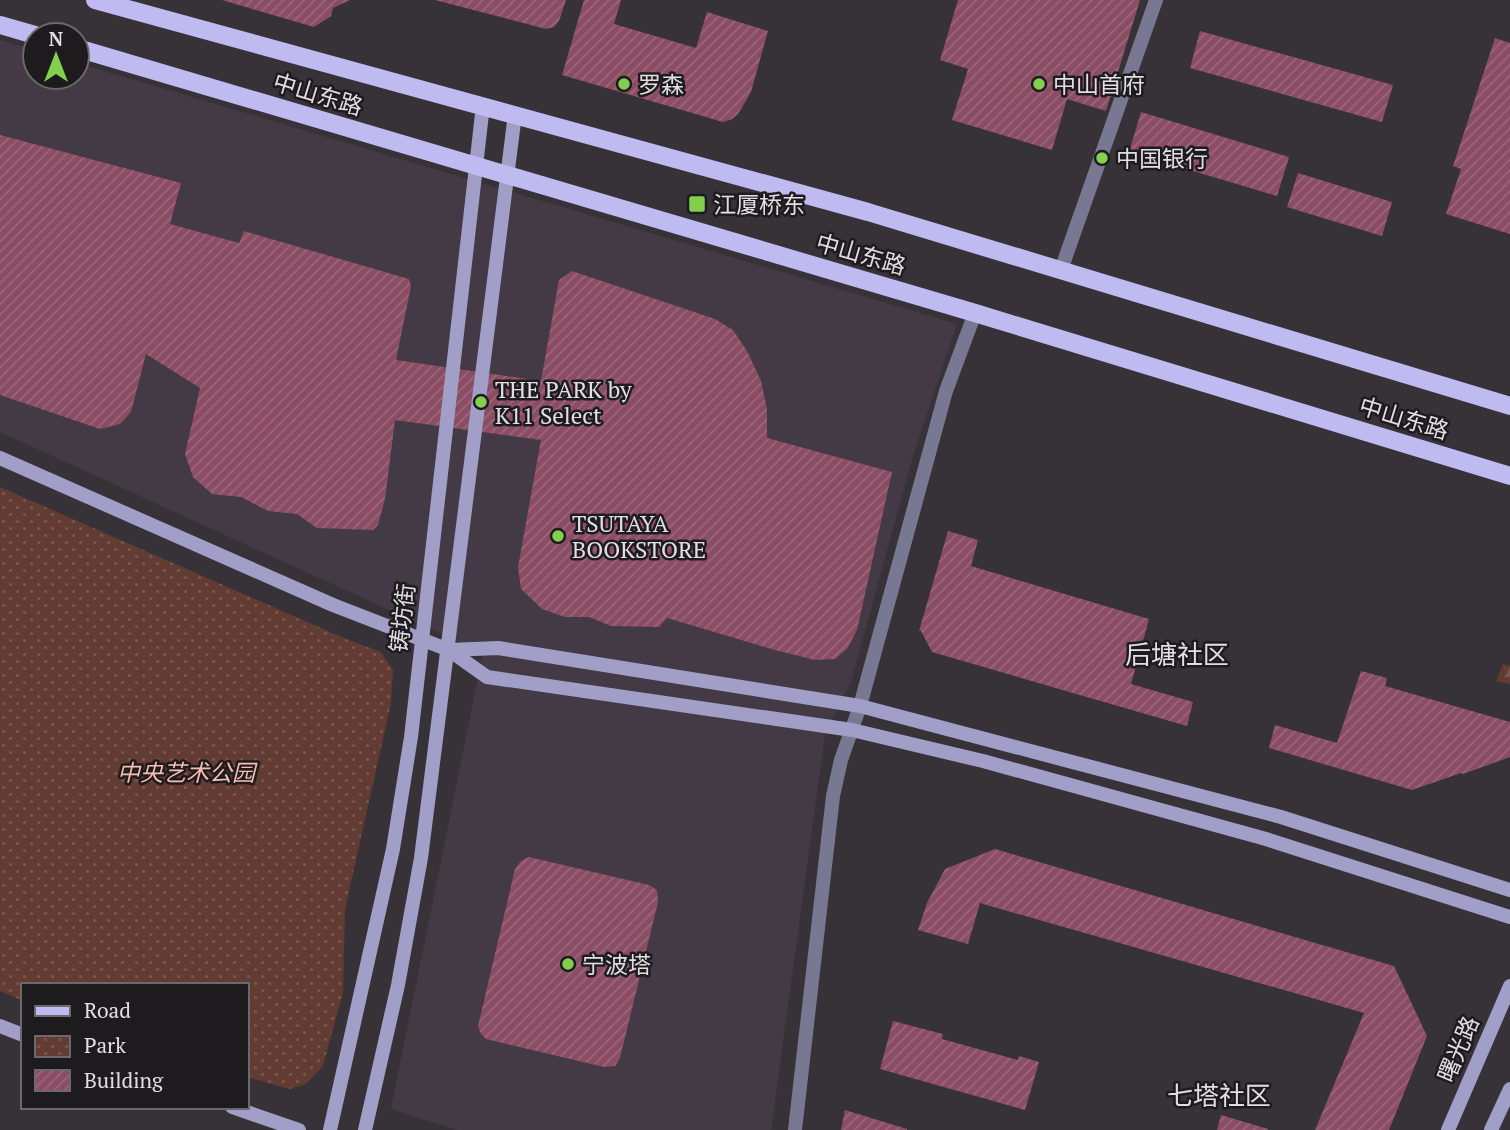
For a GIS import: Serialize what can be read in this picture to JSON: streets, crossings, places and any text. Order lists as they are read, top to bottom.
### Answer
{
  "streets": {
    "main road": ["中山东路"],
    "street": ["铸坊街", "曙光路"]
  },
  "crossings": [
    ["中山东路", "铸坊街"]
  ],
  "districts": ["后塘社区", "七塔社区"],
  "parks": ["中央艺术公园"],
  "places": {
    "other": [
      "罗森",
      "中山首府",
      "中国银行",
      "THE PARK by K11 Select",
      "TSUTAYA BOOKSTORE",
      "宁波塔"
    ],
    "transit": ["江厦桥东"]
  },
  "legend": ["Road", "Park", "Building"],
  "north": "top"
}
